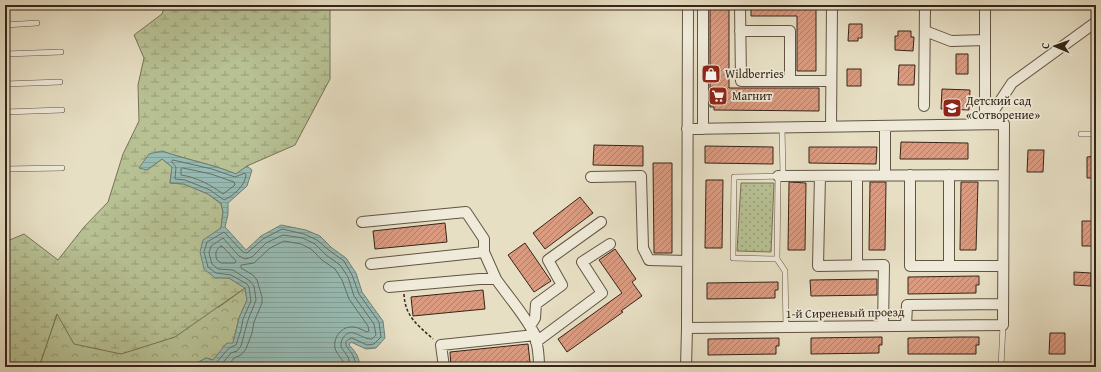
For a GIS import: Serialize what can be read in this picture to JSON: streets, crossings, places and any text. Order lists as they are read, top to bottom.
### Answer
{
  "streets": {
    "street": ["1-й Сиреневый проезд"]
  },
  "places": {
    "shop": ["Wildberries"],
    "supermarket": ["Магнит"],
    "school or university": ["Детский сад «Сотворение»"]
  },
  "north": "left"
}
